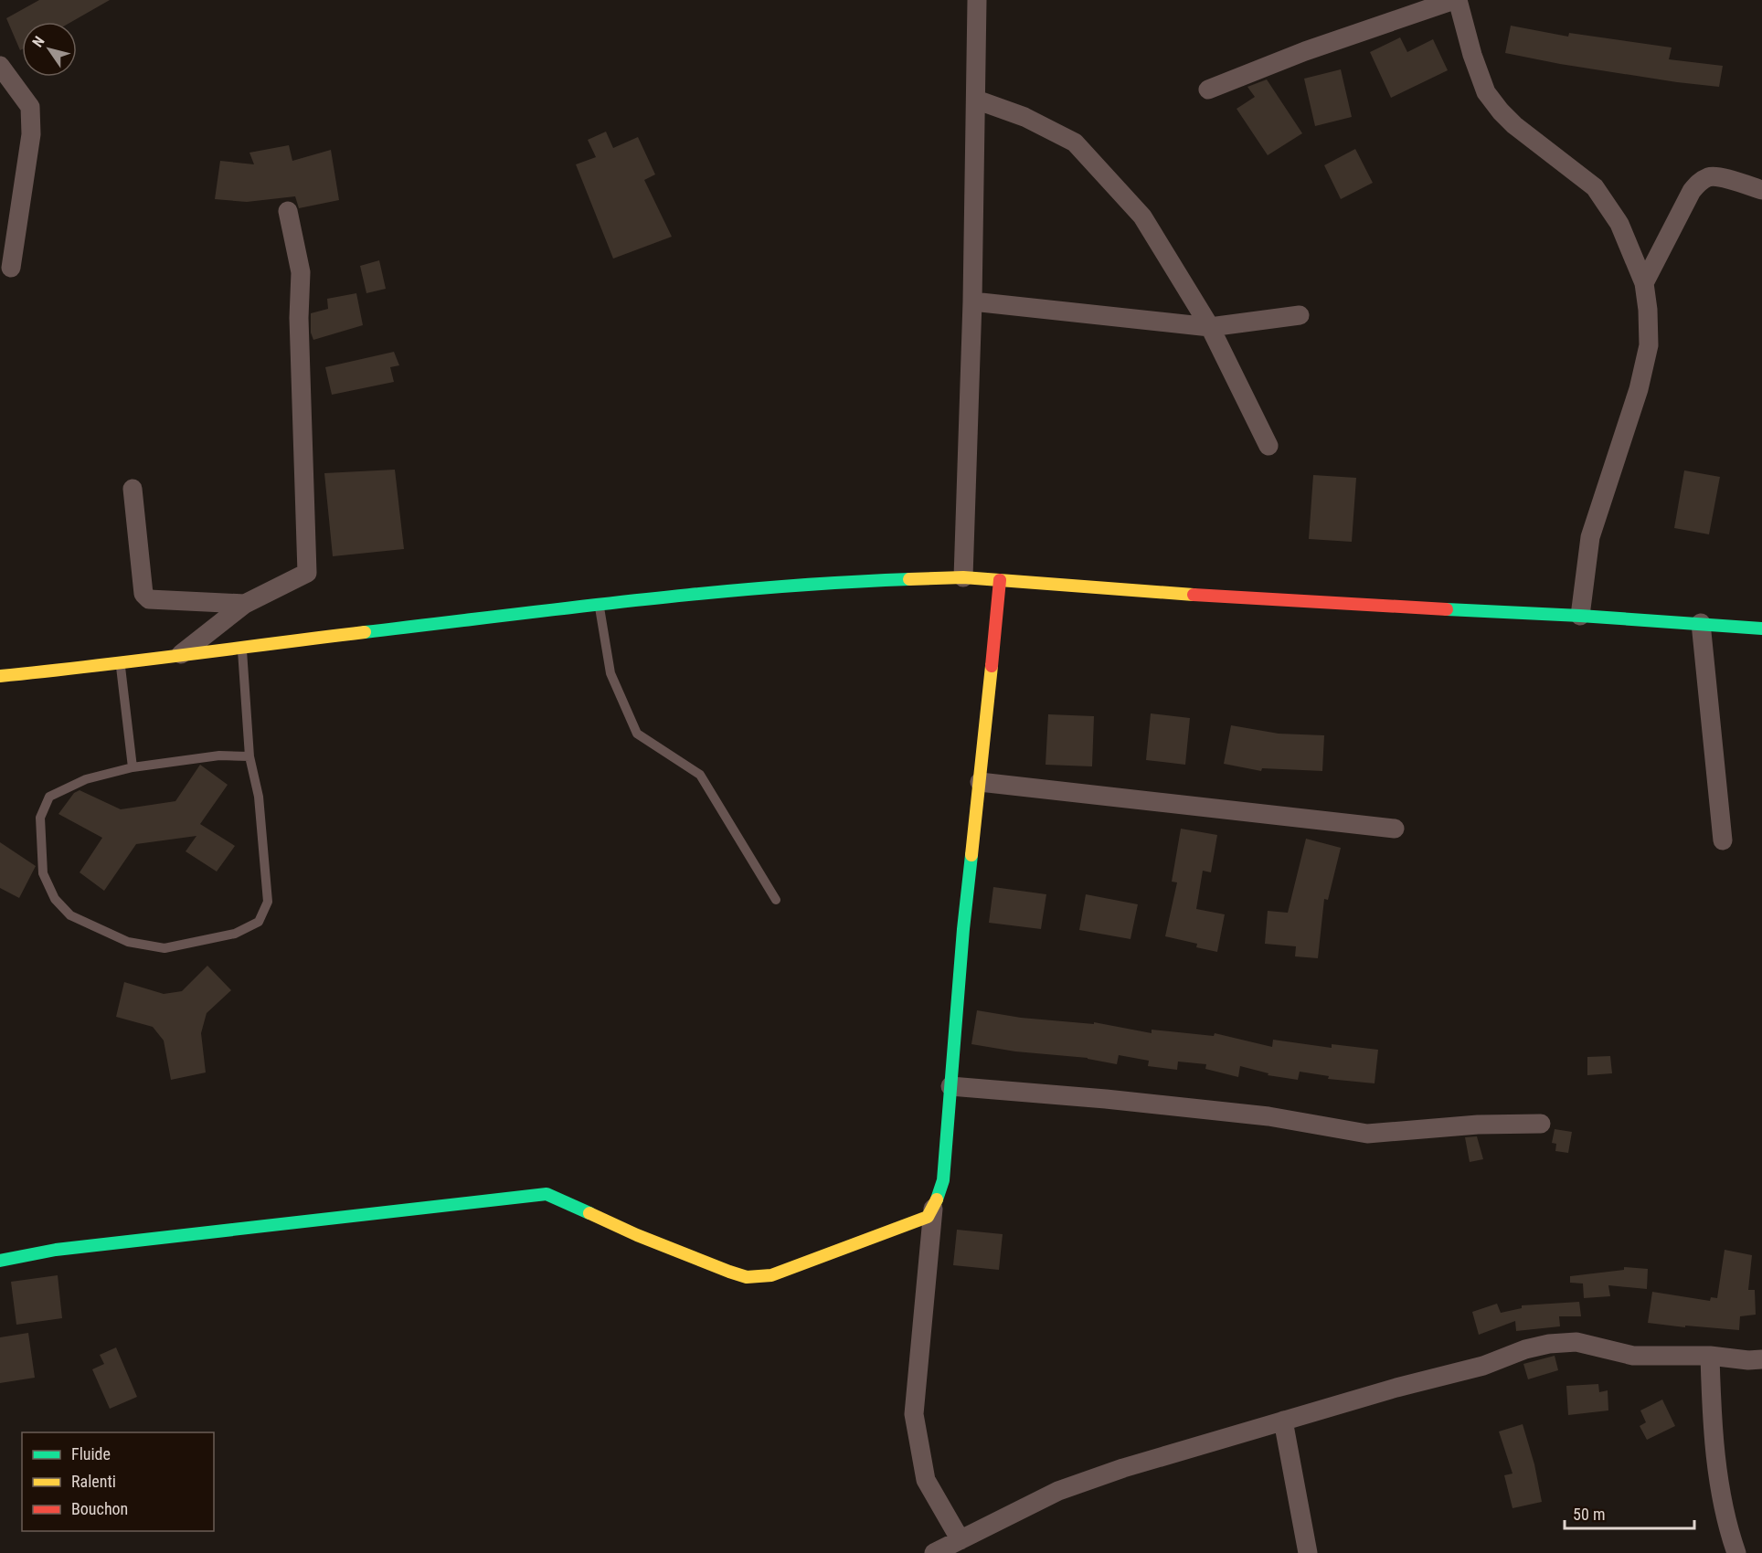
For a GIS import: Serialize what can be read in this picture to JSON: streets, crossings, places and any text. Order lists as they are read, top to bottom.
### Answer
{
  "legend": ["Fluide", "Ralenti", "Bouchon"],
  "scale_bar": "50 m",
  "north": "top left"
}
